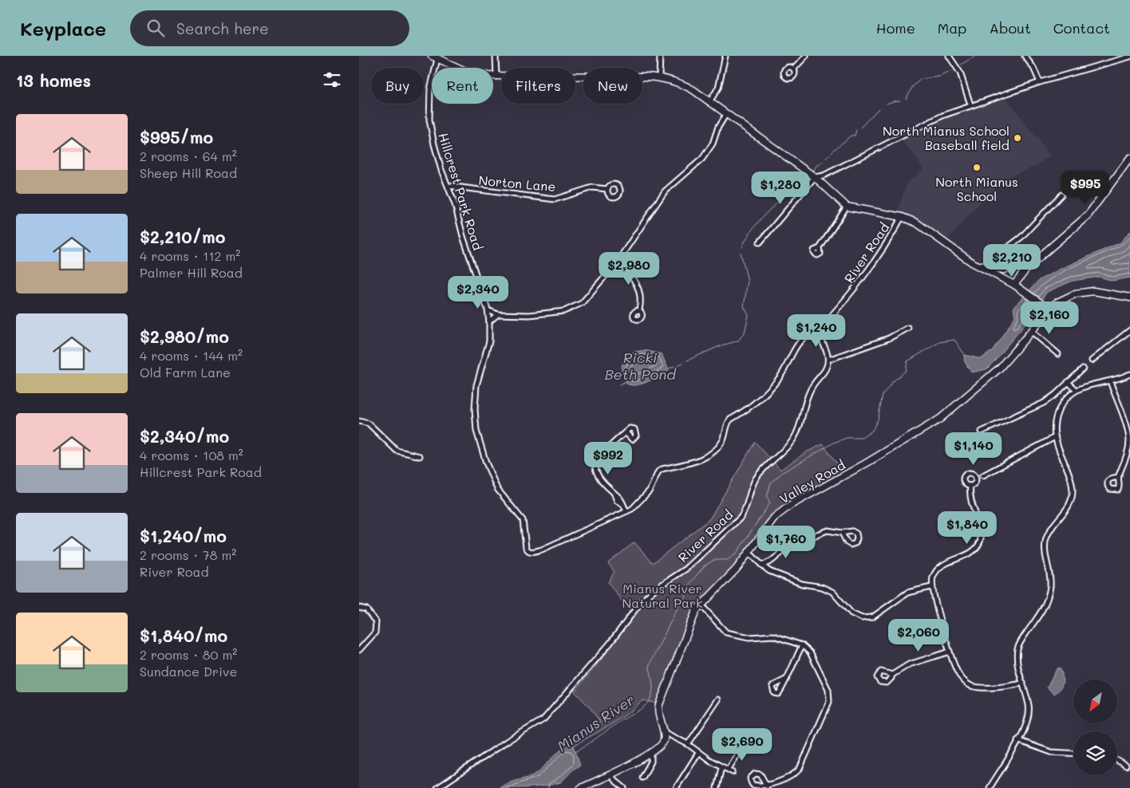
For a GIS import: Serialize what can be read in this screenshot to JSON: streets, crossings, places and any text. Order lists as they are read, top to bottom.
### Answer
{
  "streets": {
    "street": [
      "Norton Lane",
      "Hillcrest Park Road",
      "River Road",
      "Valley Road"
    ]
  },
  "crossings": [
    ["Norton Lane", "Hillcrest Park Road"],
    ["Hillcrest Park Road", "River Road"]
  ],
  "water": ["Ricki Beth Pond", "Mianus River"],
  "parks": ["Mianus River Natural Park"],
  "places": ["North Mianus School Baseball field", "North Mianus School"],
  "north": "bottom left",
  "page": {
    "header": "Keyplace",
    "search": "Search here",
    "nav": [
      "Home",
      "Map",
      "About",
      "Contact"
    ],
    "heading": "13 homes",
    "chip": [
      "Buy",
      "Rent",
      "Filters",
      "New"
    ],
    "list": [
      {
        "name": "$995/mo",
        "note": "2 rooms · 64 m² · Sheep Hill Road"
      },
      {
        "name": "$2,210/mo",
        "note": "4 rooms · 112 m² · Palmer Hill Road"
      },
      {
        "name": "$2,980/mo",
        "note": "4 rooms · 144 m² · Old Farm Lane"
      },
      {
        "name": "$2,340/mo",
        "note": "4 rooms · 108 m² · Hillcrest Park Road"
      },
      {
        "name": "$1,240/mo",
        "note": "2 rooms · 78 m² · River Road"
      },
      {
        "name": "$1,840/mo",
        "note": "2 rooms · 80 m² · Sundance Drive"
      }
    ],
    "price": [
      "$995",
      "$1,280",
      "$2,210",
      "$2,980",
      "$2,340",
      "$2,160",
      "$1,240",
      "$1,140",
      "$992",
      "$1,840",
      "$1,760",
      "$2,060",
      "$2,690"
    ]
  }
}
